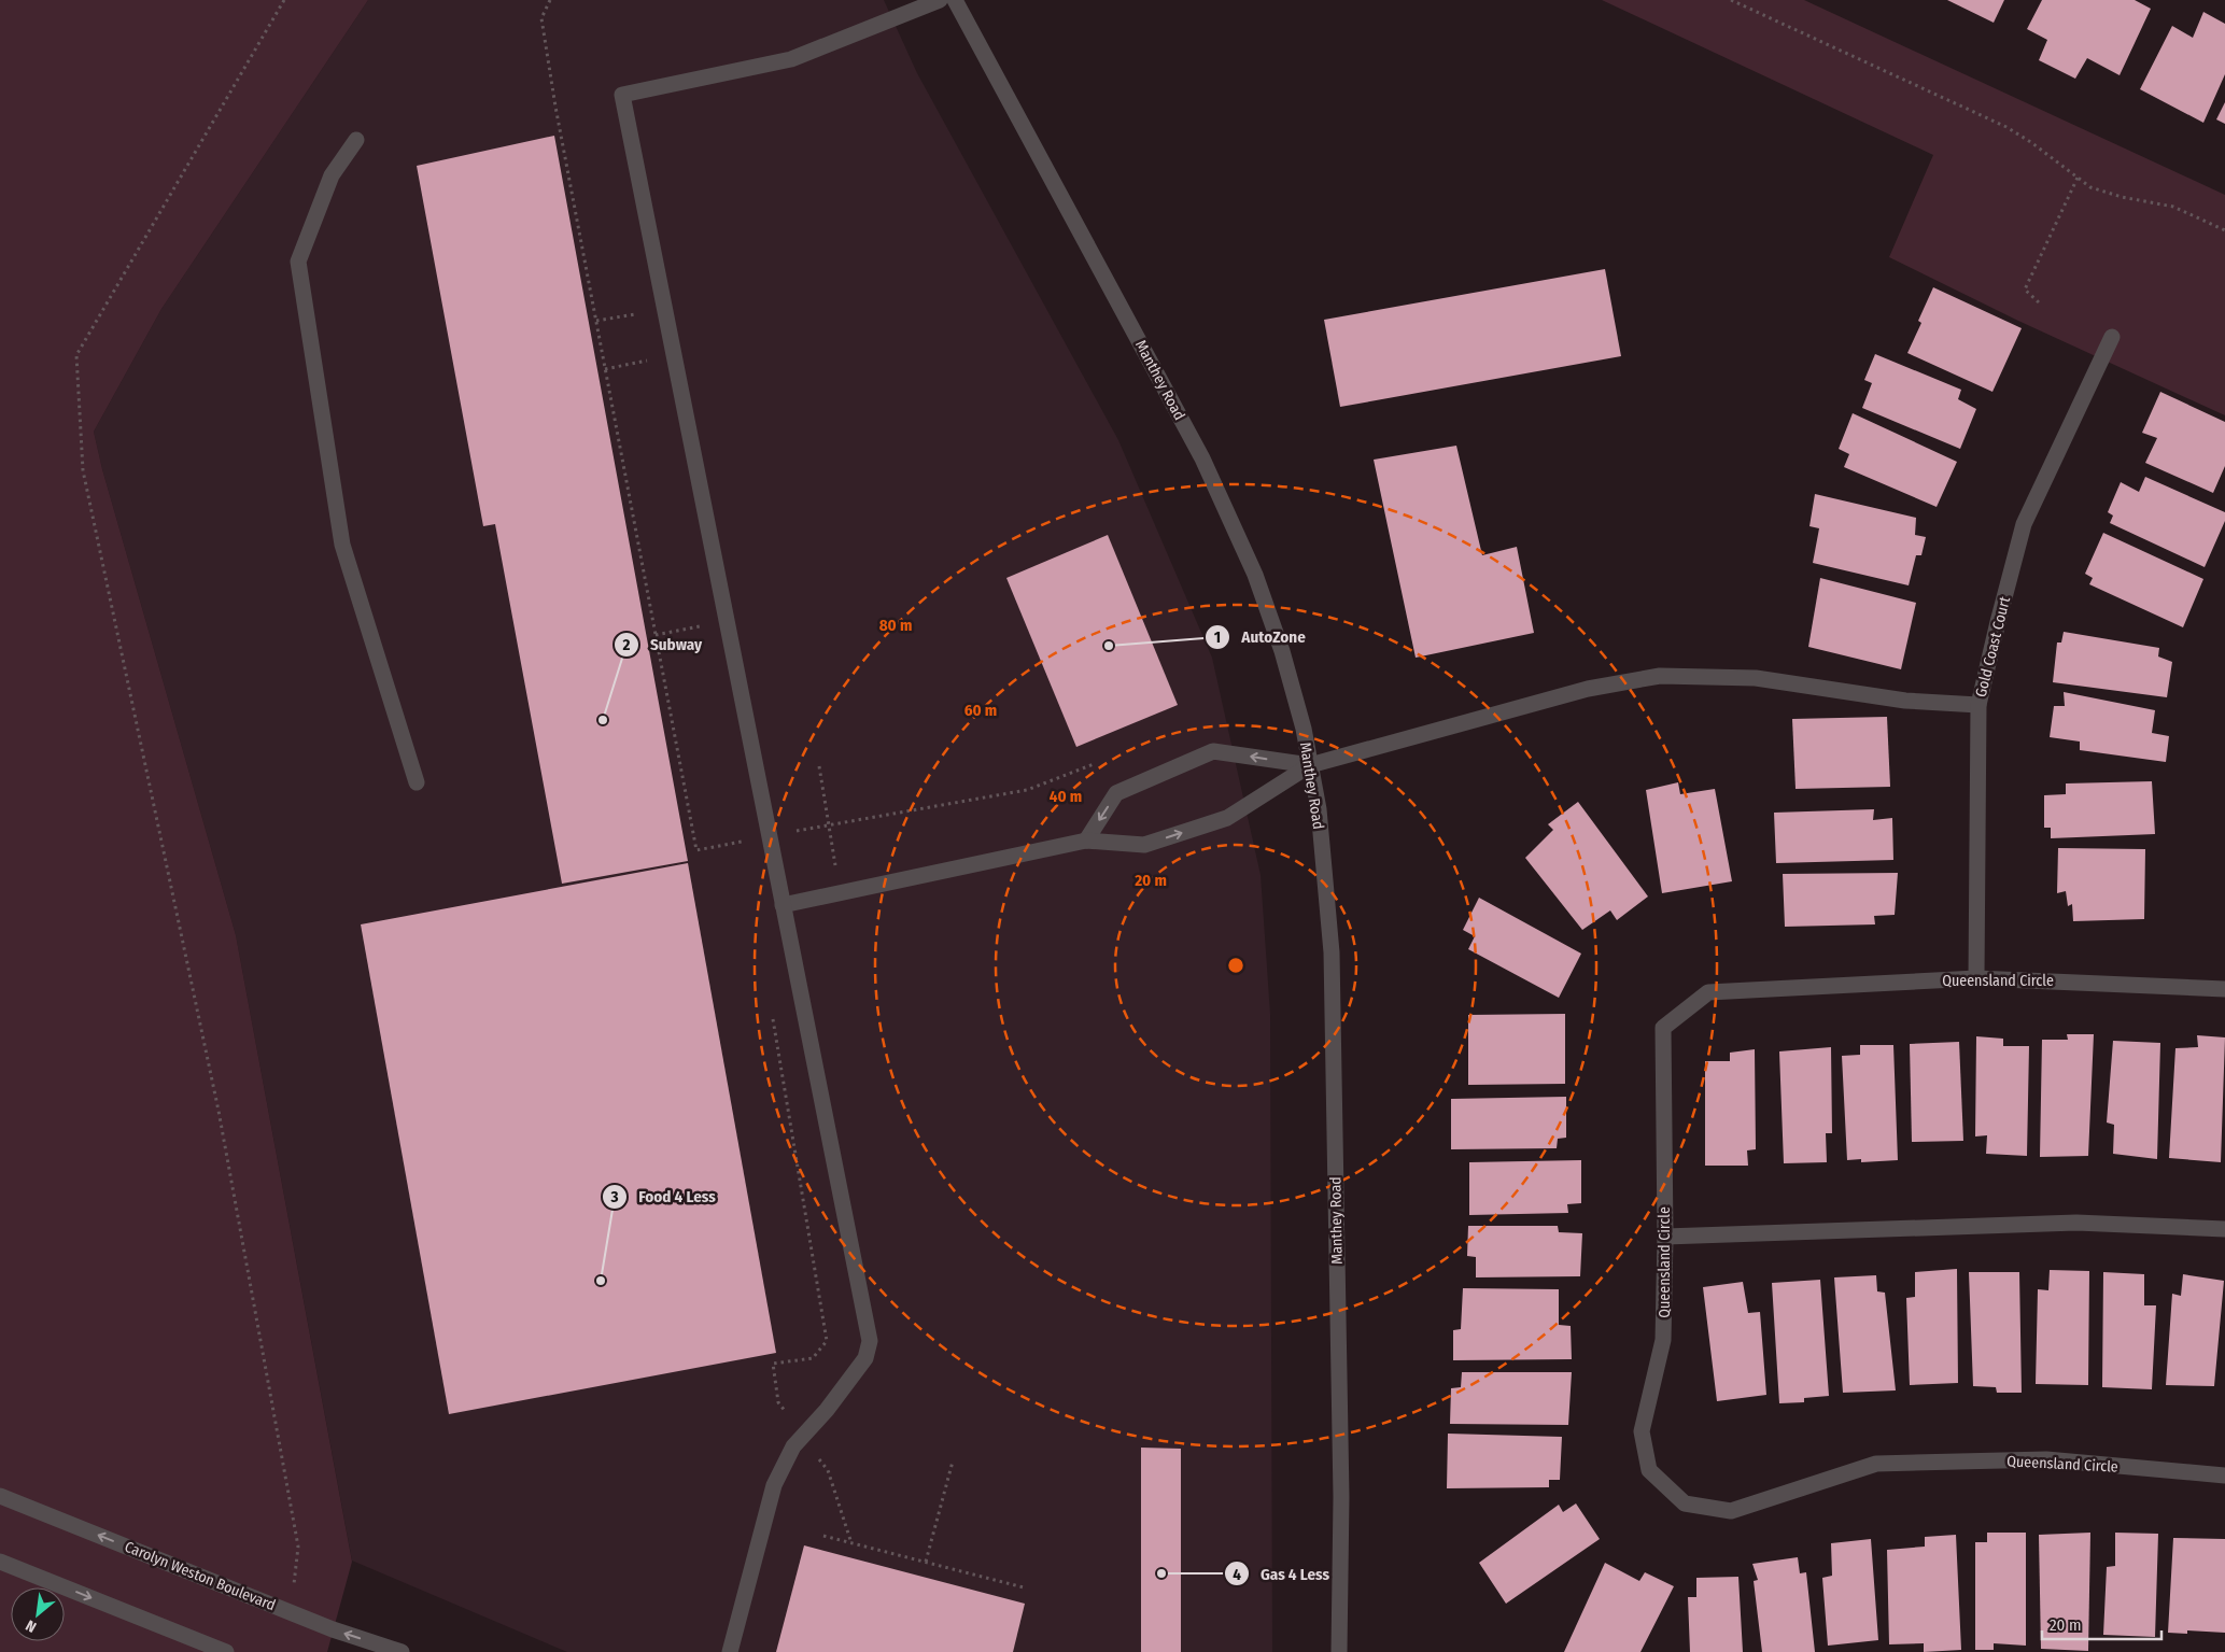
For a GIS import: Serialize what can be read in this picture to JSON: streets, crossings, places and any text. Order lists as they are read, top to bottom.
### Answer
{
  "streets": {
    "street": [
      "Manthey Road",
      "Gold Coast Court",
      "Queensland Circle",
      "Carolyn Weston Boulevard"
    ]
  },
  "crossings": [
    ["Gold Coast Court", "Queensland Circle"]
  ],
  "places": [
    "AutoZone",
    "Subway",
    "Food 4 Less",
    "Gas 4 Less"
  ],
  "scale_bar": "20 m",
  "north": "bottom left",
  "rings": [
    "80 m",
    "60 m",
    "40 m",
    "20 m"
  ]
}
